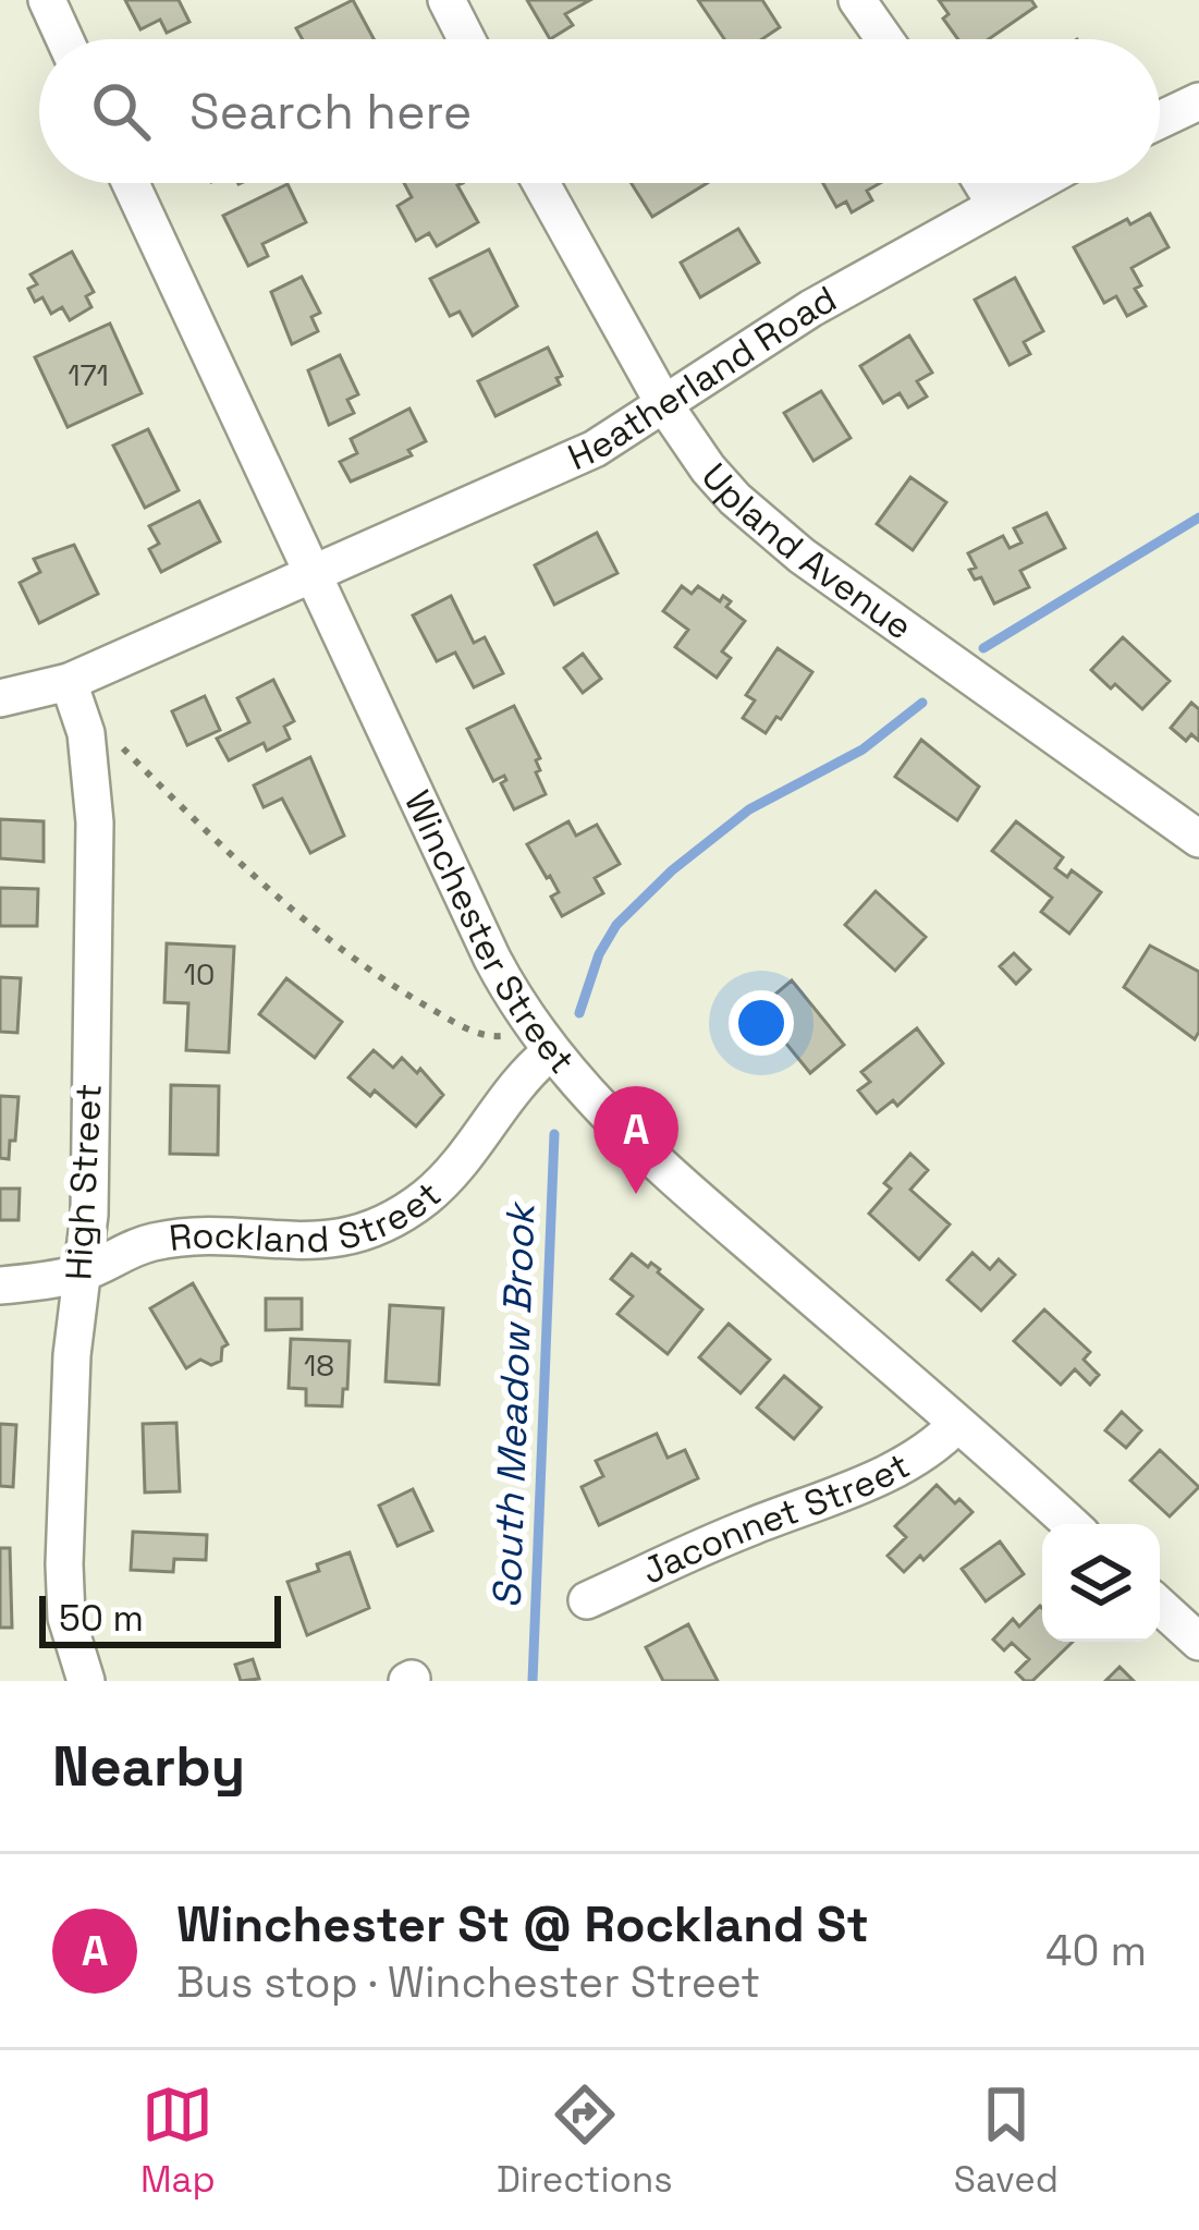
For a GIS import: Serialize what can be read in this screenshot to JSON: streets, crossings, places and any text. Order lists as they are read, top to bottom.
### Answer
{
  "streets": {
    "street": [
      "Heatherland Road",
      "Upland Avenue",
      "Winchester Street",
      "High Street",
      "Rockland Street",
      "Jaconnet Street"
    ]
  },
  "crossings": [
    ["Heatherland Road", "Upland Avenue"],
    ["Heatherland Road", "Winchester Street"],
    ["Heatherland Road", "High Street"],
    ["Winchester Street", "Rockland Street"],
    ["Winchester Street", "Jaconnet Street"],
    ["High Street", "Rockland Street"]
  ],
  "water": ["South Meadow Brook"],
  "house_numbers": ["171", "10", "18"],
  "scale_bar": "50 m",
  "page": {
    "search": "Search here",
    "pins": "A",
    "scale": "50 m",
    "heading": "Nearby",
    "list": [
      {
        "mark": "A",
        "name": "Winchester St @ Rockland St",
        "note": "Bus stop · Winchester Street",
        "value": "40 m"
      }
    ],
    "nav": ["Map", "Directions", "Saved"]
  }
}
